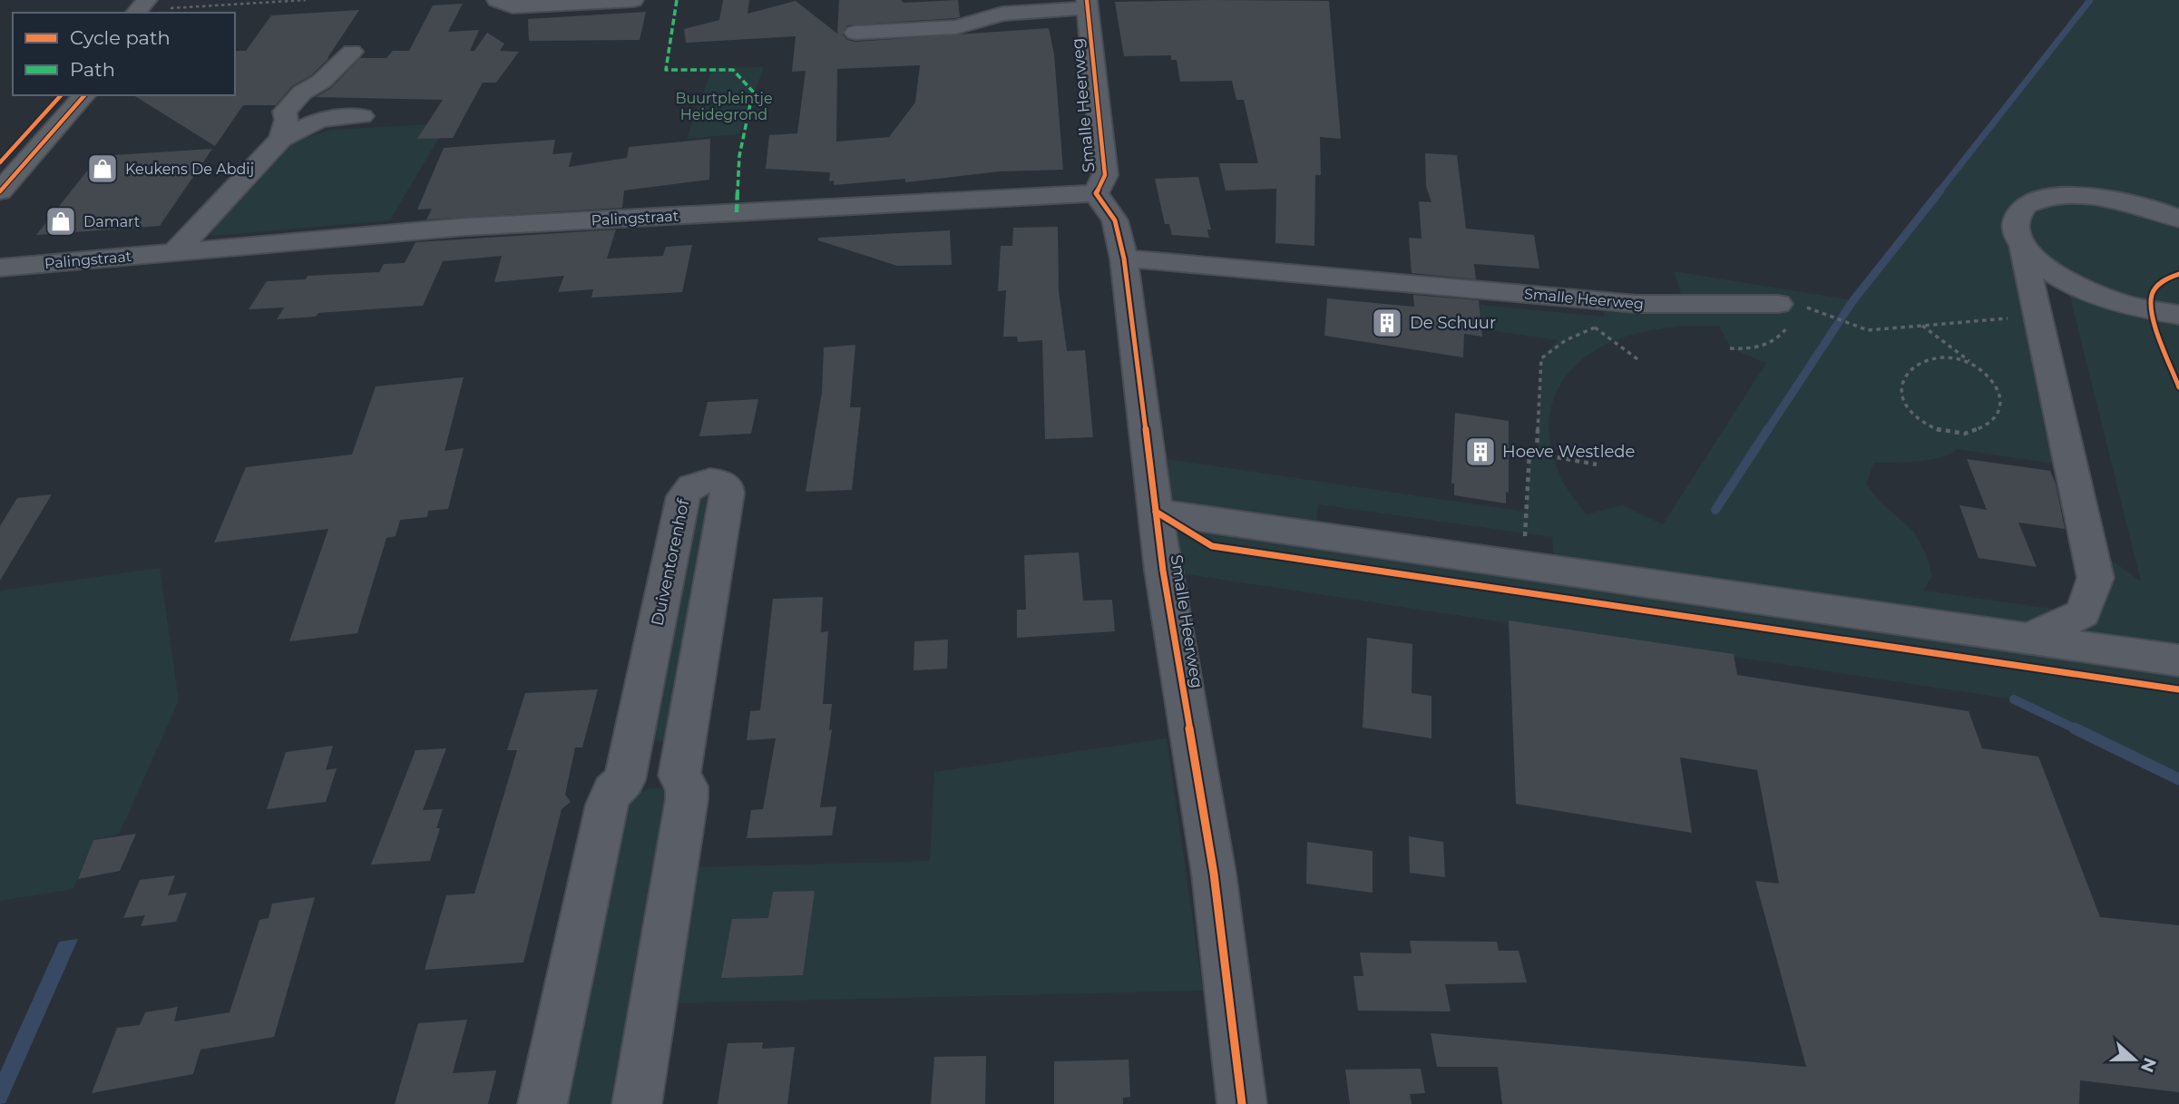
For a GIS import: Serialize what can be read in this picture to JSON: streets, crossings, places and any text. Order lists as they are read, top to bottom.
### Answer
{
  "streets": {
    "street": ["Smalle Heerweg", "Palingstraat", "Duiventorenhof"]
  },
  "crossings": [
    ["Smalle Heerweg", "Palingstraat"]
  ],
  "parks": ["Buurtpleintje Heidegrond"],
  "places": {
    "shop": ["Keukens De Abdij", "Damart"],
    "building": ["De Schuur", "Hoeve Westlede"]
  },
  "legend": ["Cycle path", "Path"],
  "north": "right"
}
